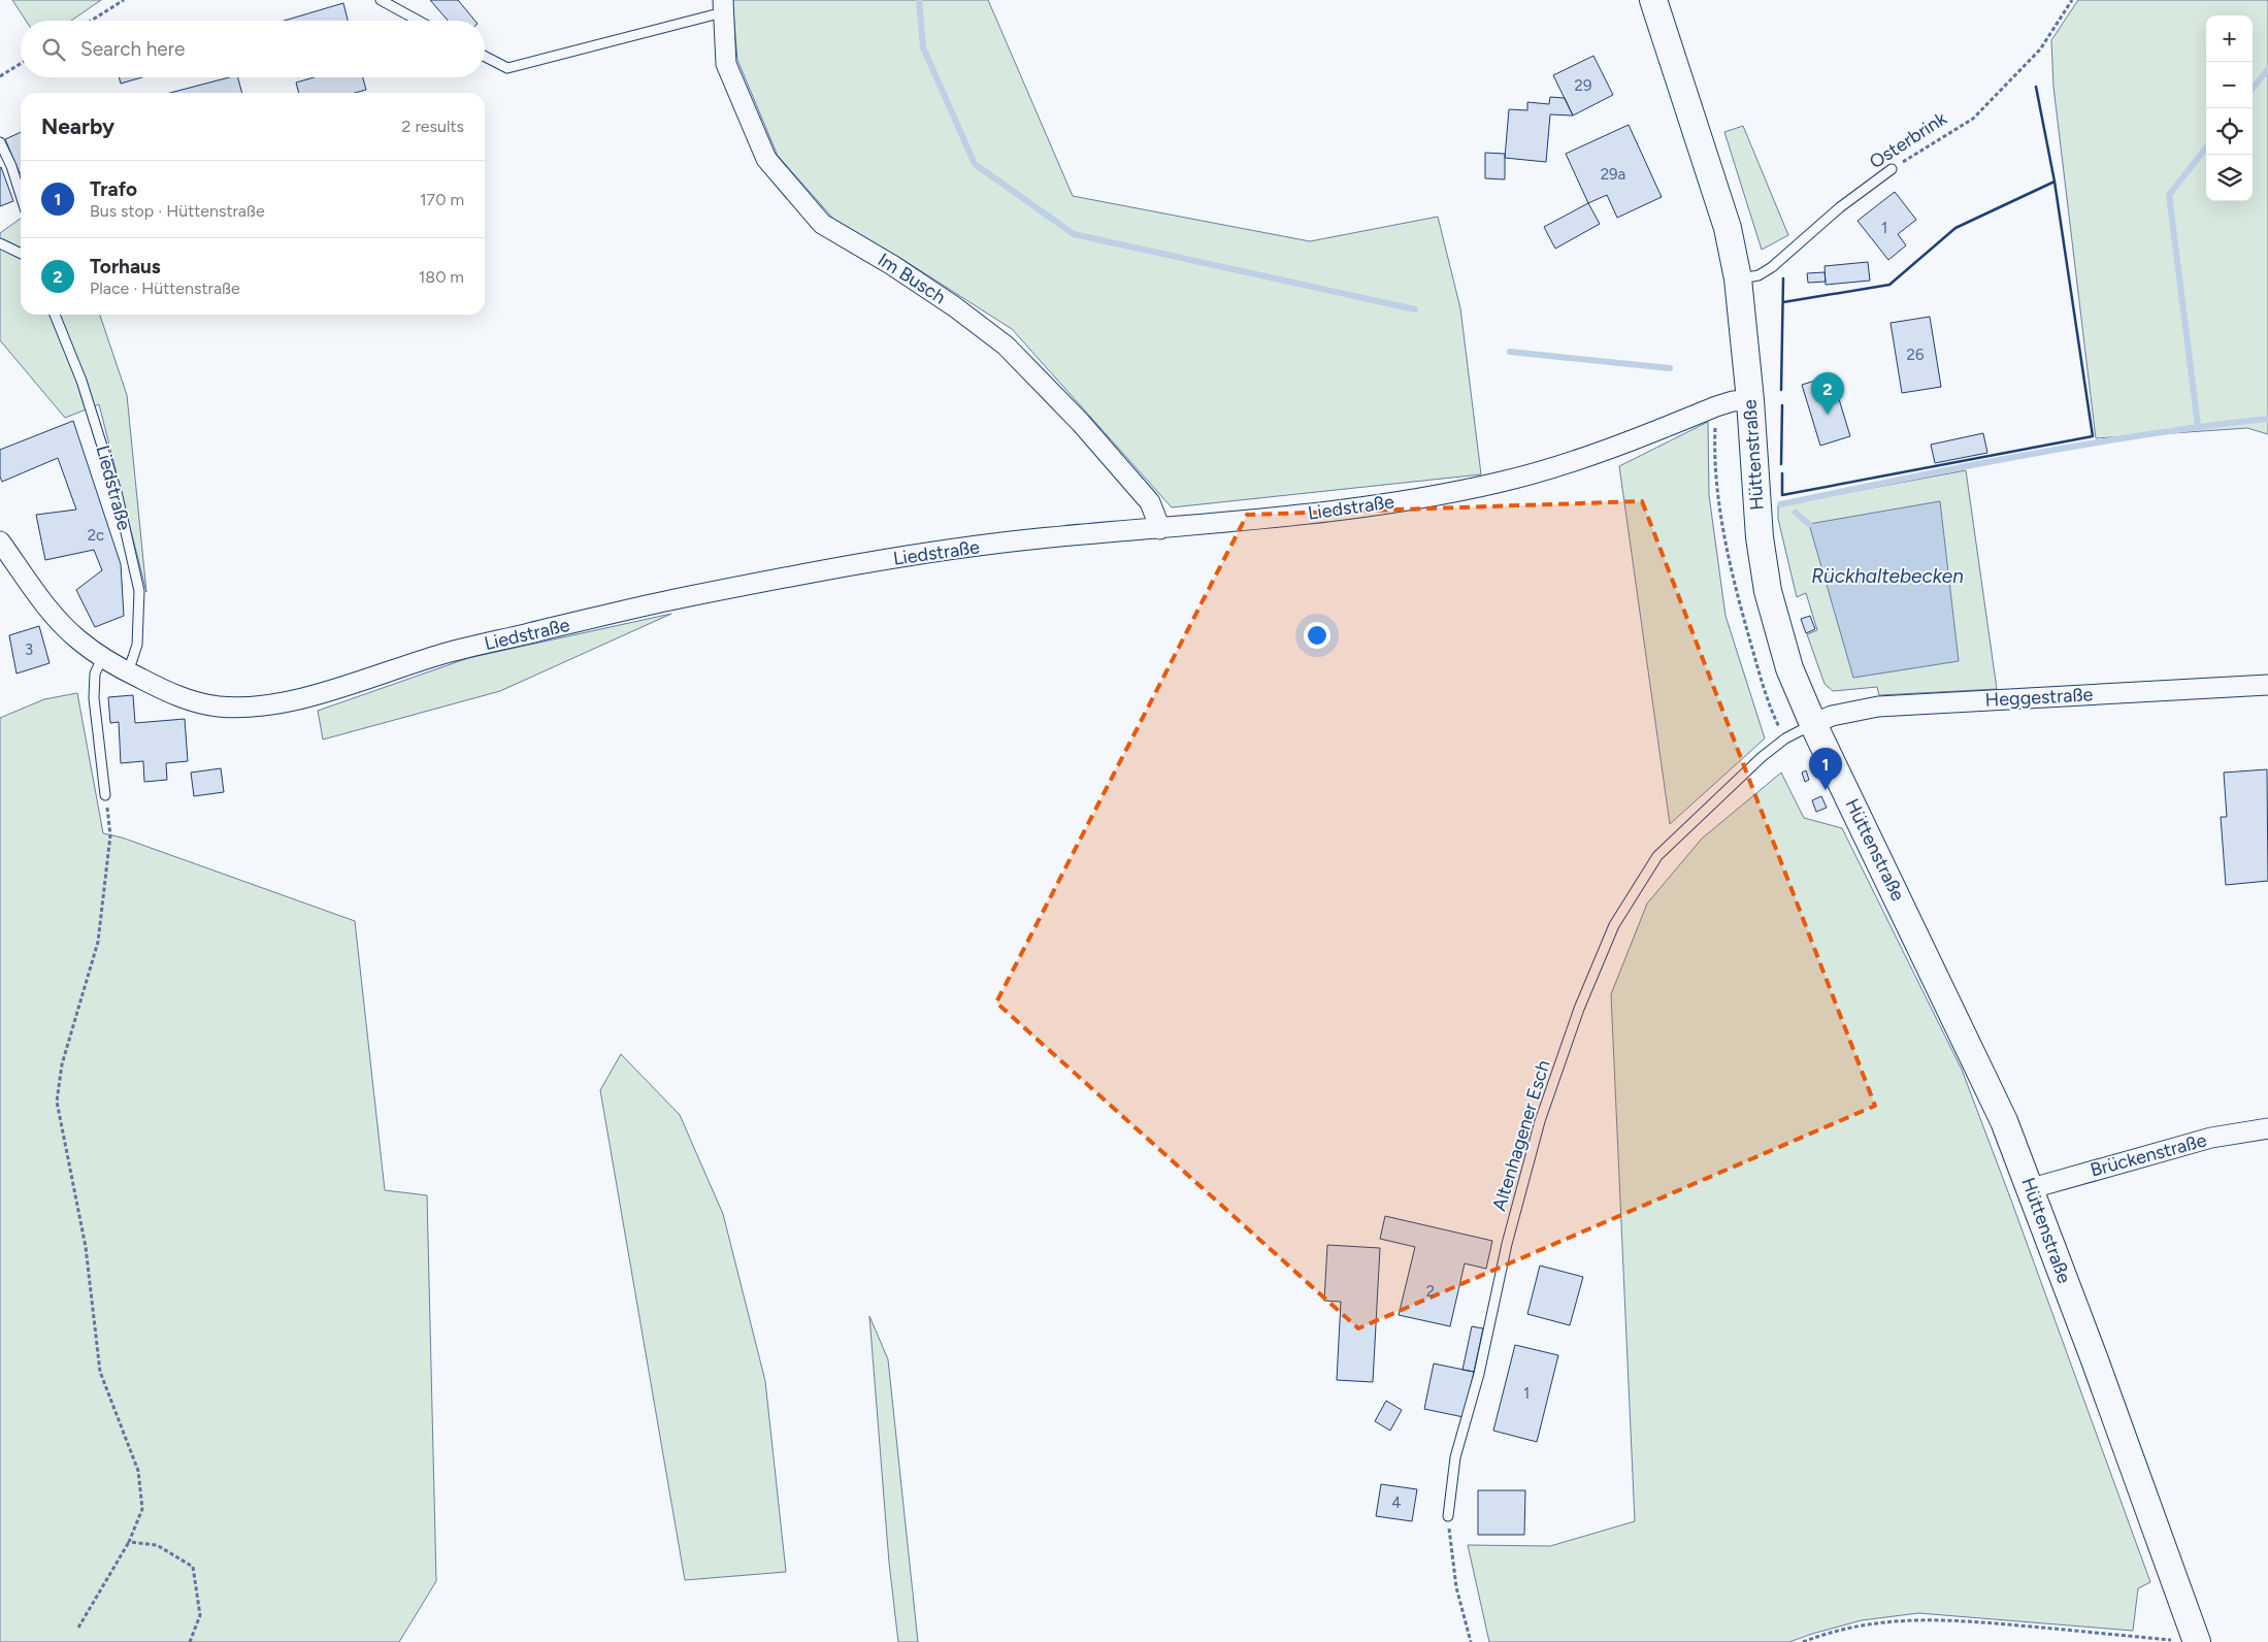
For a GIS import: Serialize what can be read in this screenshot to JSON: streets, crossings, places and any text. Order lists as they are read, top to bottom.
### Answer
{
  "streets": {
    "main road": ["Hüttenstraße"],
    "street": [
      "Im Busch",
      "Liedstraße",
      "Heggestraße",
      "Brückenstraße"
    ],
    "lane": ["Osterbrink", "Altenhagener Esch"]
  },
  "crossings": [
    ["Osterbrink", "Hüttenstraße"],
    ["Im Busch", "Liedstraße"],
    ["Hüttenstraße", "Liedstraße"],
    ["Hüttenstraße", "Heggestraße"],
    ["Hüttenstraße", "Altenhagener Esch"],
    ["Hüttenstraße", "Brückenstraße"],
    ["Heggestraße", "Altenhagener Esch"]
  ],
  "water": ["Rückhaltebecken"],
  "house_numbers": [
    "29",
    "29a",
    "1",
    "26",
    "2c",
    "3",
    "2",
    "1",
    "4"
  ],
  "page": {
    "map_buttons": ["+", "−"],
    "search": "Search here",
    "heading": ["Nearby", "2 results"],
    "list": [
      {
        "mark": "1",
        "name": "Trafo",
        "note": "Bus stop · Hüttenstraße",
        "value": "170 m"
      },
      {
        "mark": "2",
        "name": "Torhaus",
        "note": "Place · Hüttenstraße",
        "value": "180 m"
      }
    ],
    "pins": ["2", "1"]
  }
}
